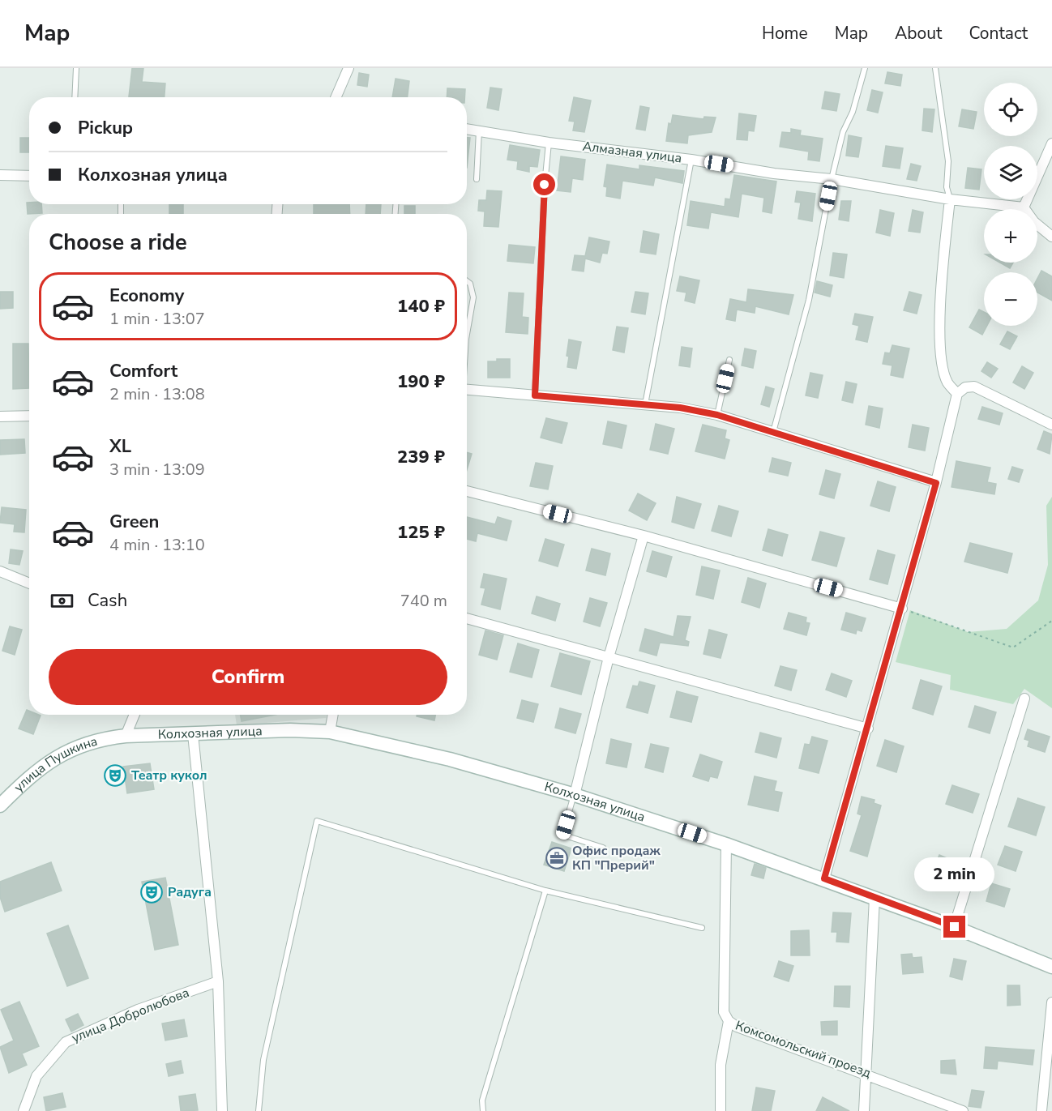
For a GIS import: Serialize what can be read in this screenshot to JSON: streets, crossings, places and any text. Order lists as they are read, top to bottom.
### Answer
{
  "streets": {
    "main road": ["Колхозная улица", "улица Пушкина"],
    "street": ["Алмазная улица", "улица Добролюбова", "Комсомольский проезд"]
  },
  "crossings": [
    ["Колхозная улица", "улица Пушкина"],
    ["Колхозная улица", "Комсомольский проезд"]
  ],
  "places": {
    "theatre": ["Театр кукол", "Радуга"],
    "office": ["Офис продаж КП \"Прерий\""]
  },
  "page": {
    "header": "Map",
    "nav": [
      "Home",
      "Map",
      "About",
      "Contact"
    ],
    "map_buttons": ["+", "−"],
    "banner": ["Pickup", "Колхозная улица"],
    "heading": "Choose a ride",
    "list": [
      {
        "name": "Economy",
        "note": "1 min · 13:07",
        "value": "140 ₽"
      },
      {
        "name": "Comfort",
        "note": "2 min · 13:08",
        "value": "190 ₽"
      },
      {
        "name": "XL",
        "note": "3 min · 13:09",
        "value": "239 ₽"
      },
      {
        "name": "Green",
        "note": "4 min · 13:10",
        "value": "125 ₽"
      }
    ],
    "pay": ["Cash", "740 m"],
    "buttons": "Confirm",
    "bubble": "2 min"
  }
}
